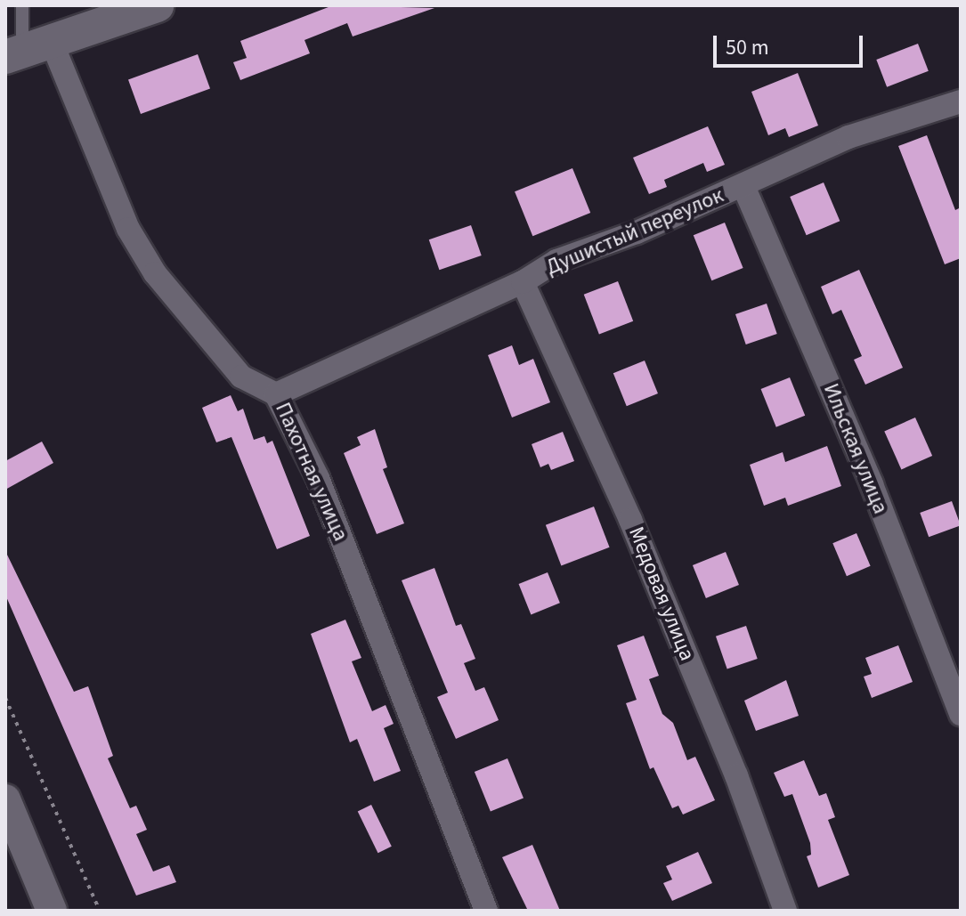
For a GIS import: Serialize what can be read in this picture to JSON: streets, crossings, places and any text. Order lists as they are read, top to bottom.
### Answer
{
  "streets": {
    "street": [
      "Душистый переулок",
      "Ильская улица",
      "Пахотная улица",
      "Медовая улица"
    ]
  },
  "crossings": [
    ["Душистый переулок", "Ильская улица"],
    ["Душистый переулок", "Пахотная улица"],
    ["Душистый переулок", "Медовая улица"]
  ],
  "scale_bar": "50 m"
}
